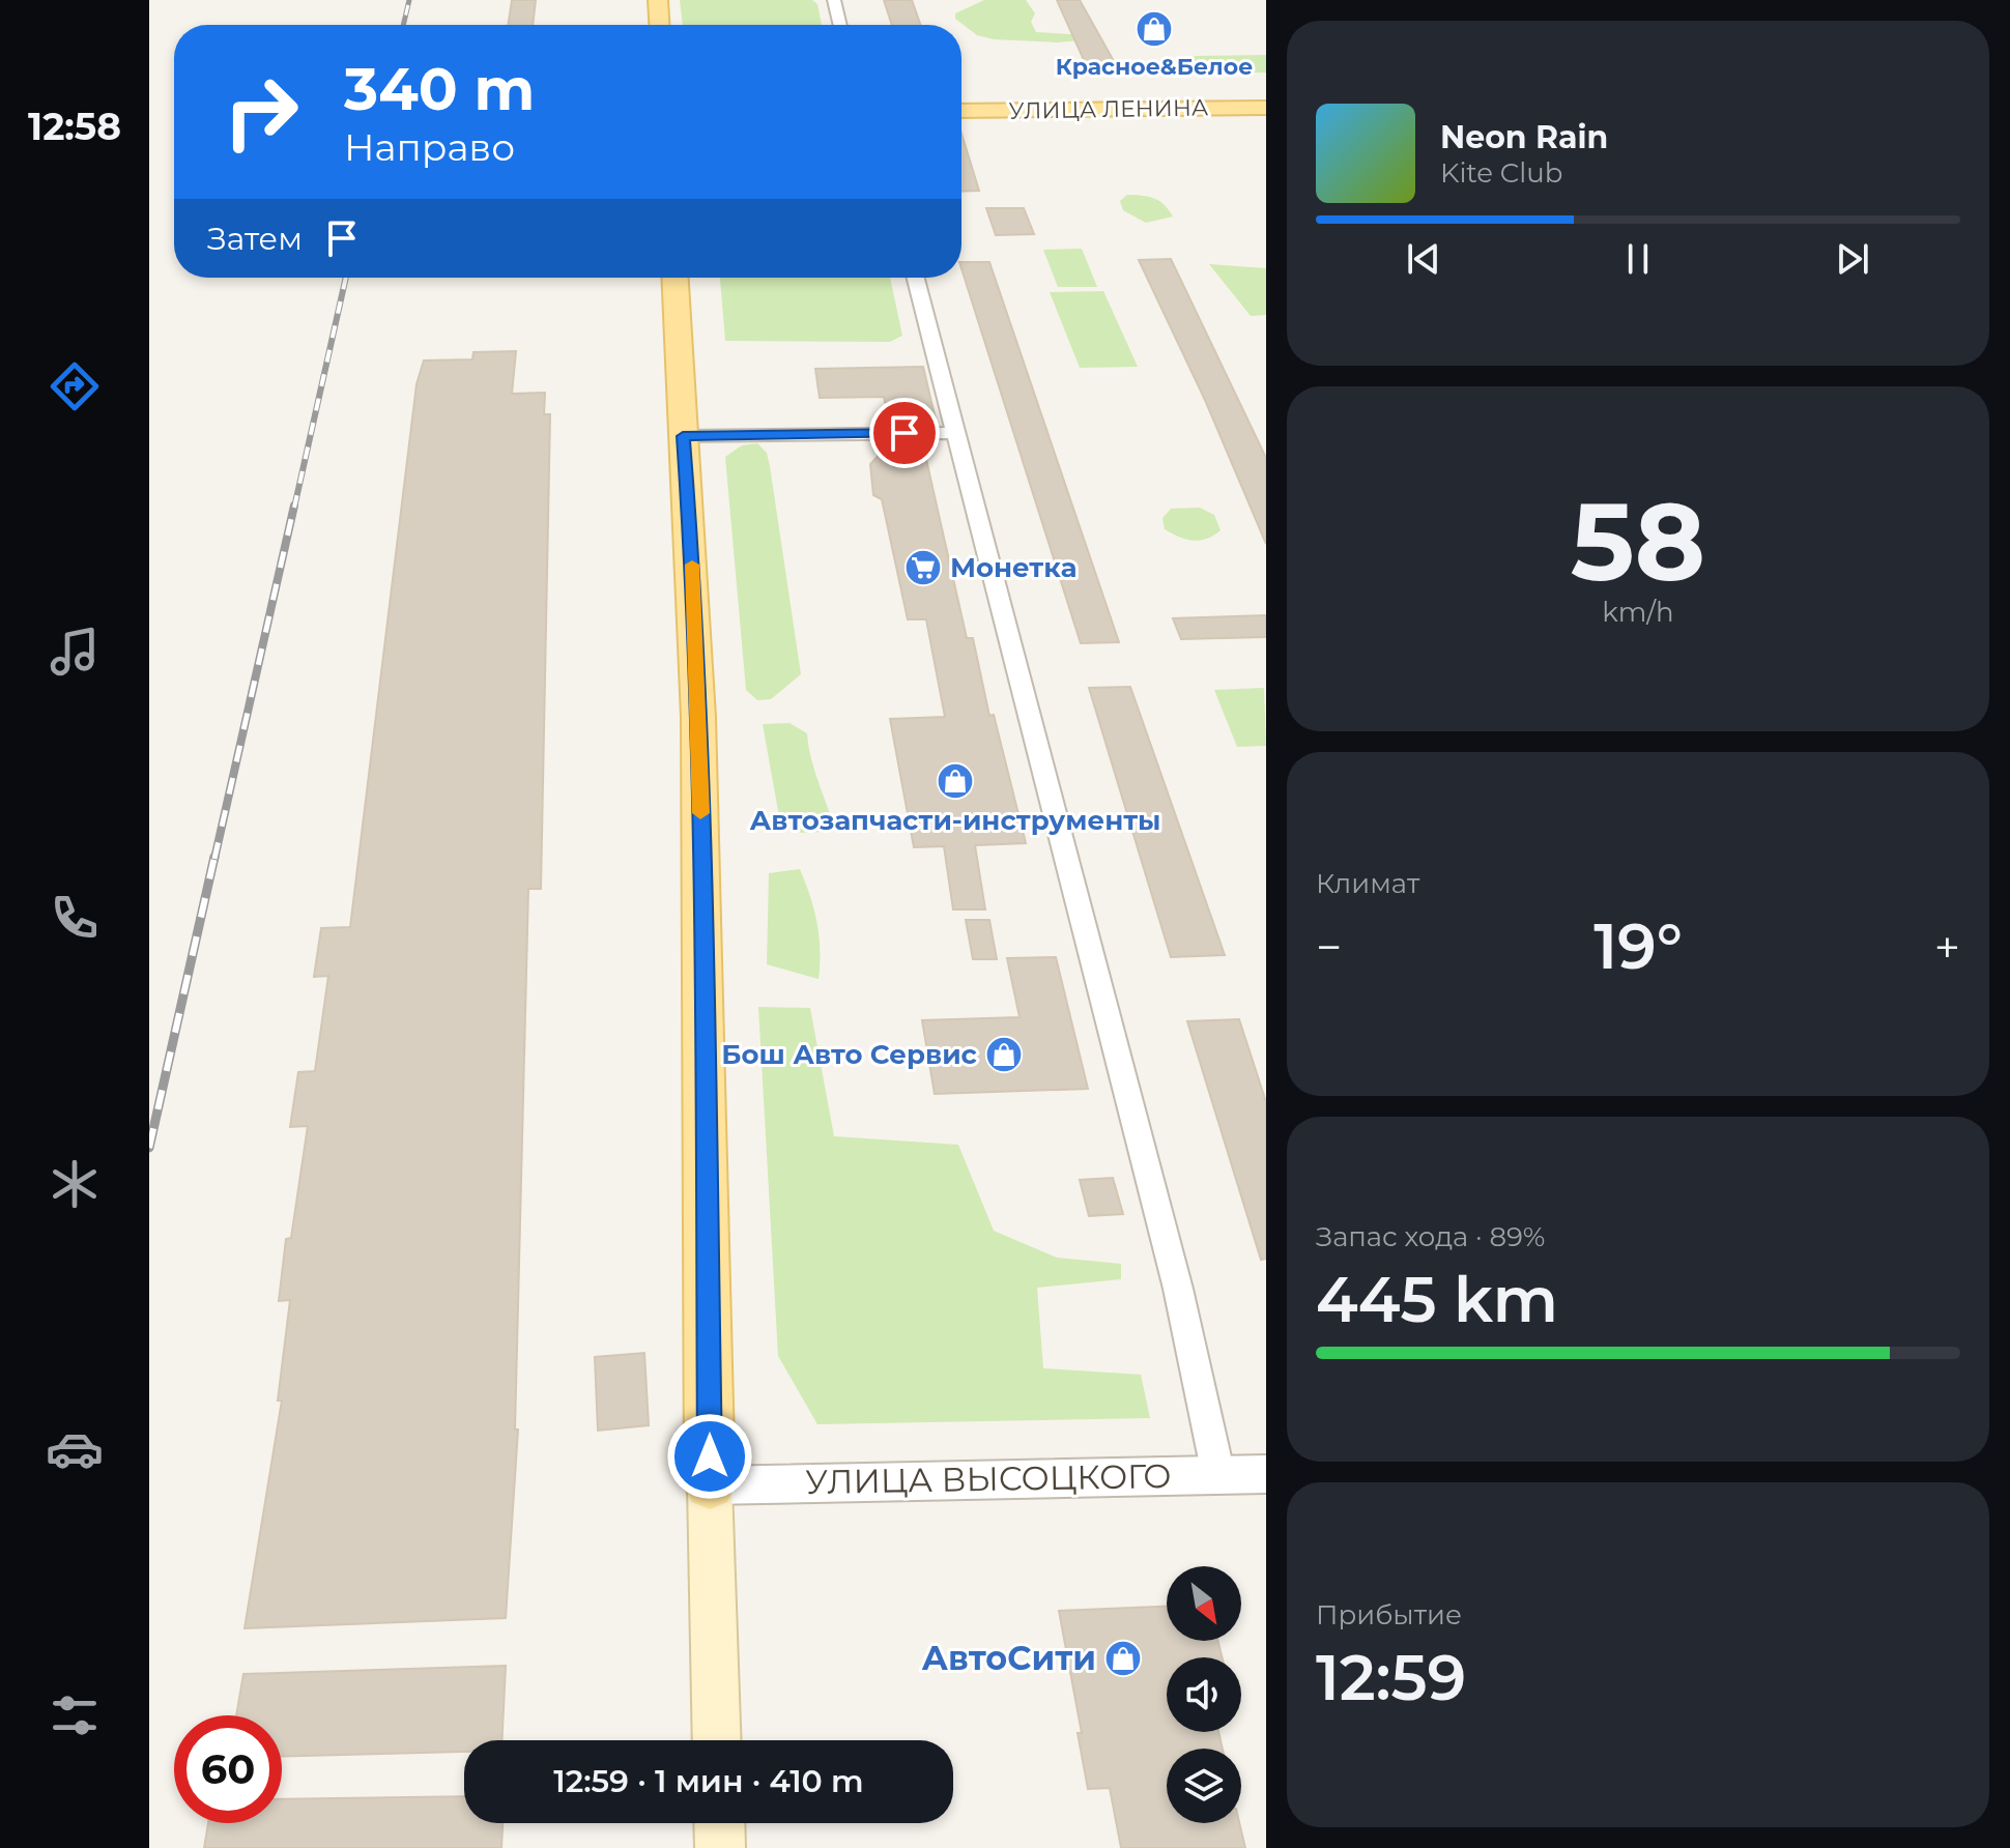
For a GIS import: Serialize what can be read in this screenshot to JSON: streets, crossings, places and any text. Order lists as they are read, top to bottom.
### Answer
{
  "streets": {
    "main road": ["УЛИЦА ЛЕНИНА"],
    "street": ["УЛИЦА ВЫСОЦКОГО"]
  },
  "places": {
    "shop": [
      "Красное&Белое",
      "Автозапчасти-инструменты",
      "Бош Авто Сервис",
      "АвтоСити"
    ],
    "supermarket": ["Монетка"]
  },
  "north": "bottom right",
  "page": {
    "tabs": "12:58",
    "turn": ["340 m", "Направо"],
    "song": ["Neon Rain", "Kite Club"],
    "then": "Затем",
    "tile": [
      ["58", "km/h"],
      "Климат",
      ["Запас хода · 89%", "445 km"],
      ["Прибытие", "12:59"]
    ],
    "heat": ["−", "19°", "+"],
    "limit": "60",
    "trip": "12:59 · 1 мин · 410 m"
  }
}
